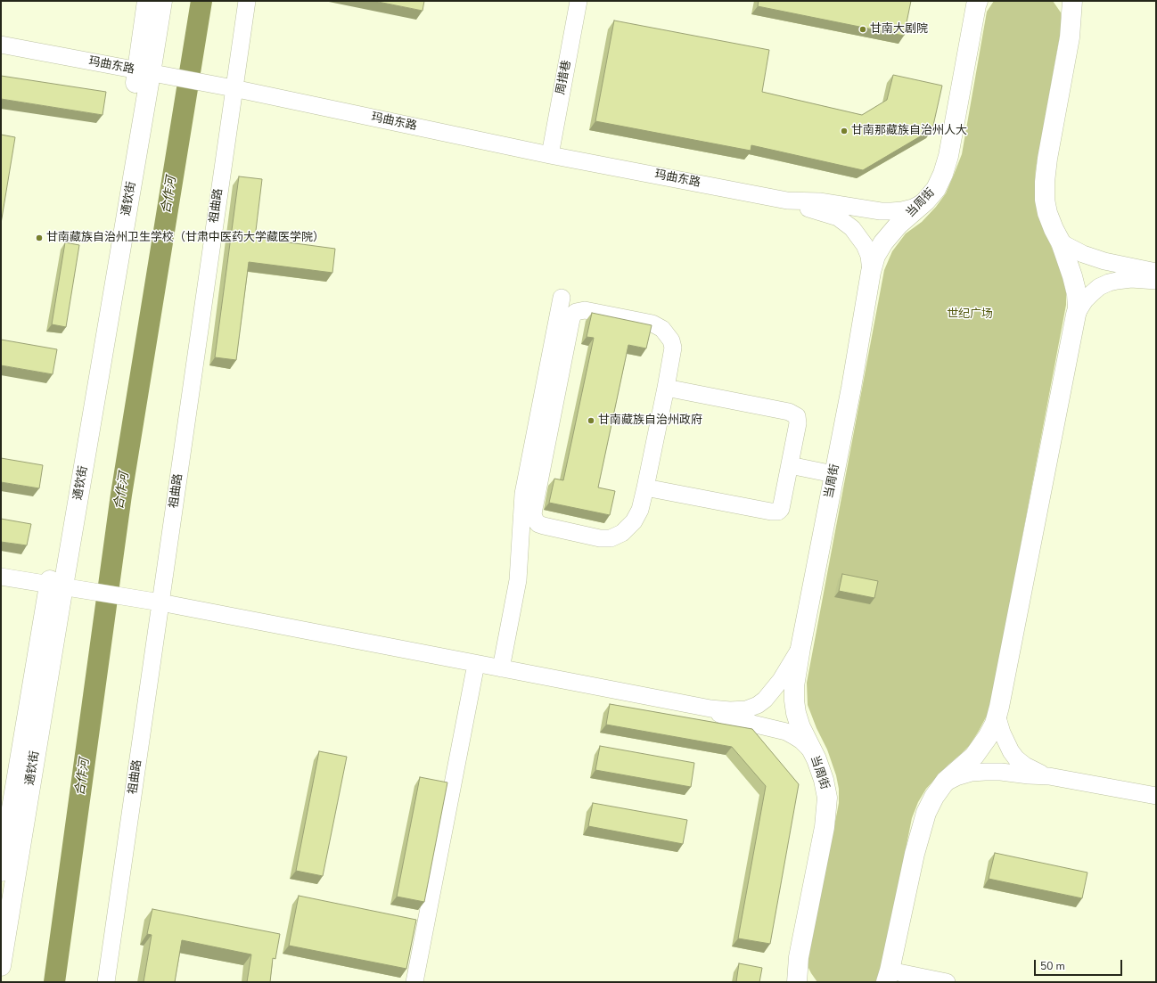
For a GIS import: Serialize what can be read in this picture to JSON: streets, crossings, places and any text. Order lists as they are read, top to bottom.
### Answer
{
  "streets": {
    "main road": ["通钦街", "当周街"],
    "street": ["玛曲东路", "周措巷", "祖曲路"]
  },
  "crossings": [
    ["玛曲东路", "周措巷"],
    ["玛曲东路", "通钦街"],
    ["玛曲东路", "祖曲路"]
  ],
  "water": ["合作河"],
  "parks": ["世纪广场"],
  "places": [
    "甘南大剧院",
    "甘南那藏族自治州人大",
    "甘南藏族自治州卫生学校（甘肃中医药大学藏医学院）",
    "甘南藏族自治州政府"
  ],
  "scale_bar": "50 m"
}
